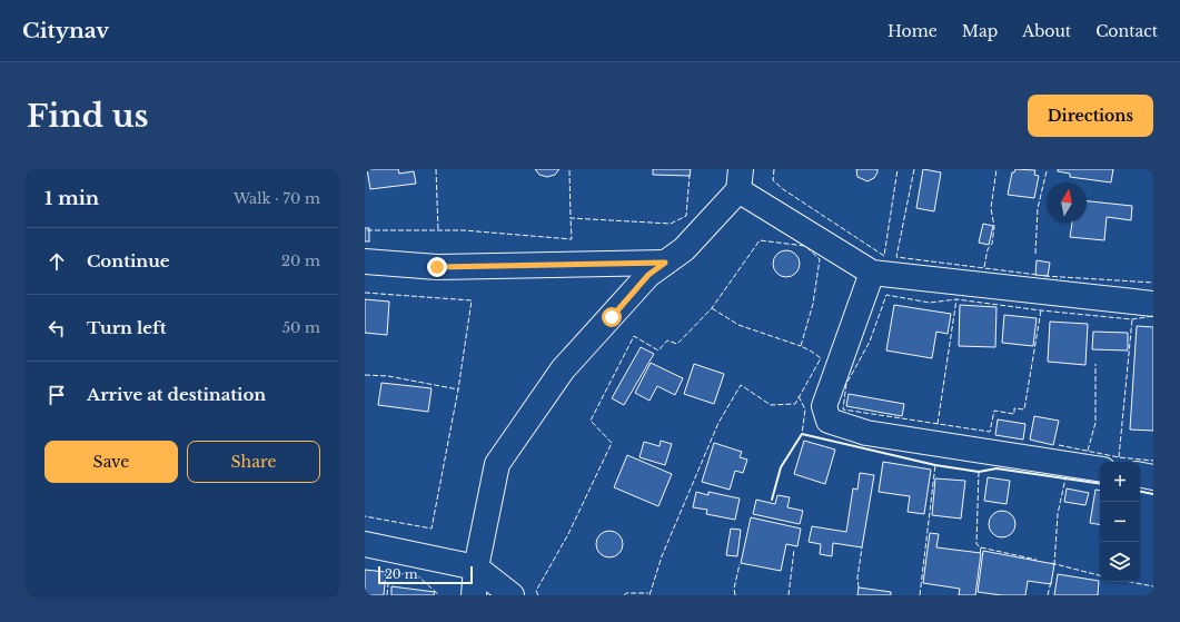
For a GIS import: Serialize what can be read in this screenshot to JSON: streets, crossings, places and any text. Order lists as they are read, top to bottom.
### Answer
{
  "scale_bar": "20 m",
  "north": "top",
  "page": {
    "header": "Citynav",
    "nav": [
      "Home",
      "Map",
      "About",
      "Contact"
    ],
    "buttons": [
      "Directions",
      ["Save", "Share"]
    ],
    "title": "Find us",
    "heading": ["1 min", "Walk · 70 m"],
    "list": [
      ["Continue", "20 m"],
      ["Turn left", "50 m"],
      "Arrive at destination"
    ],
    "map_buttons": ["+", "−"],
    "scale": "20 m"
  }
}
